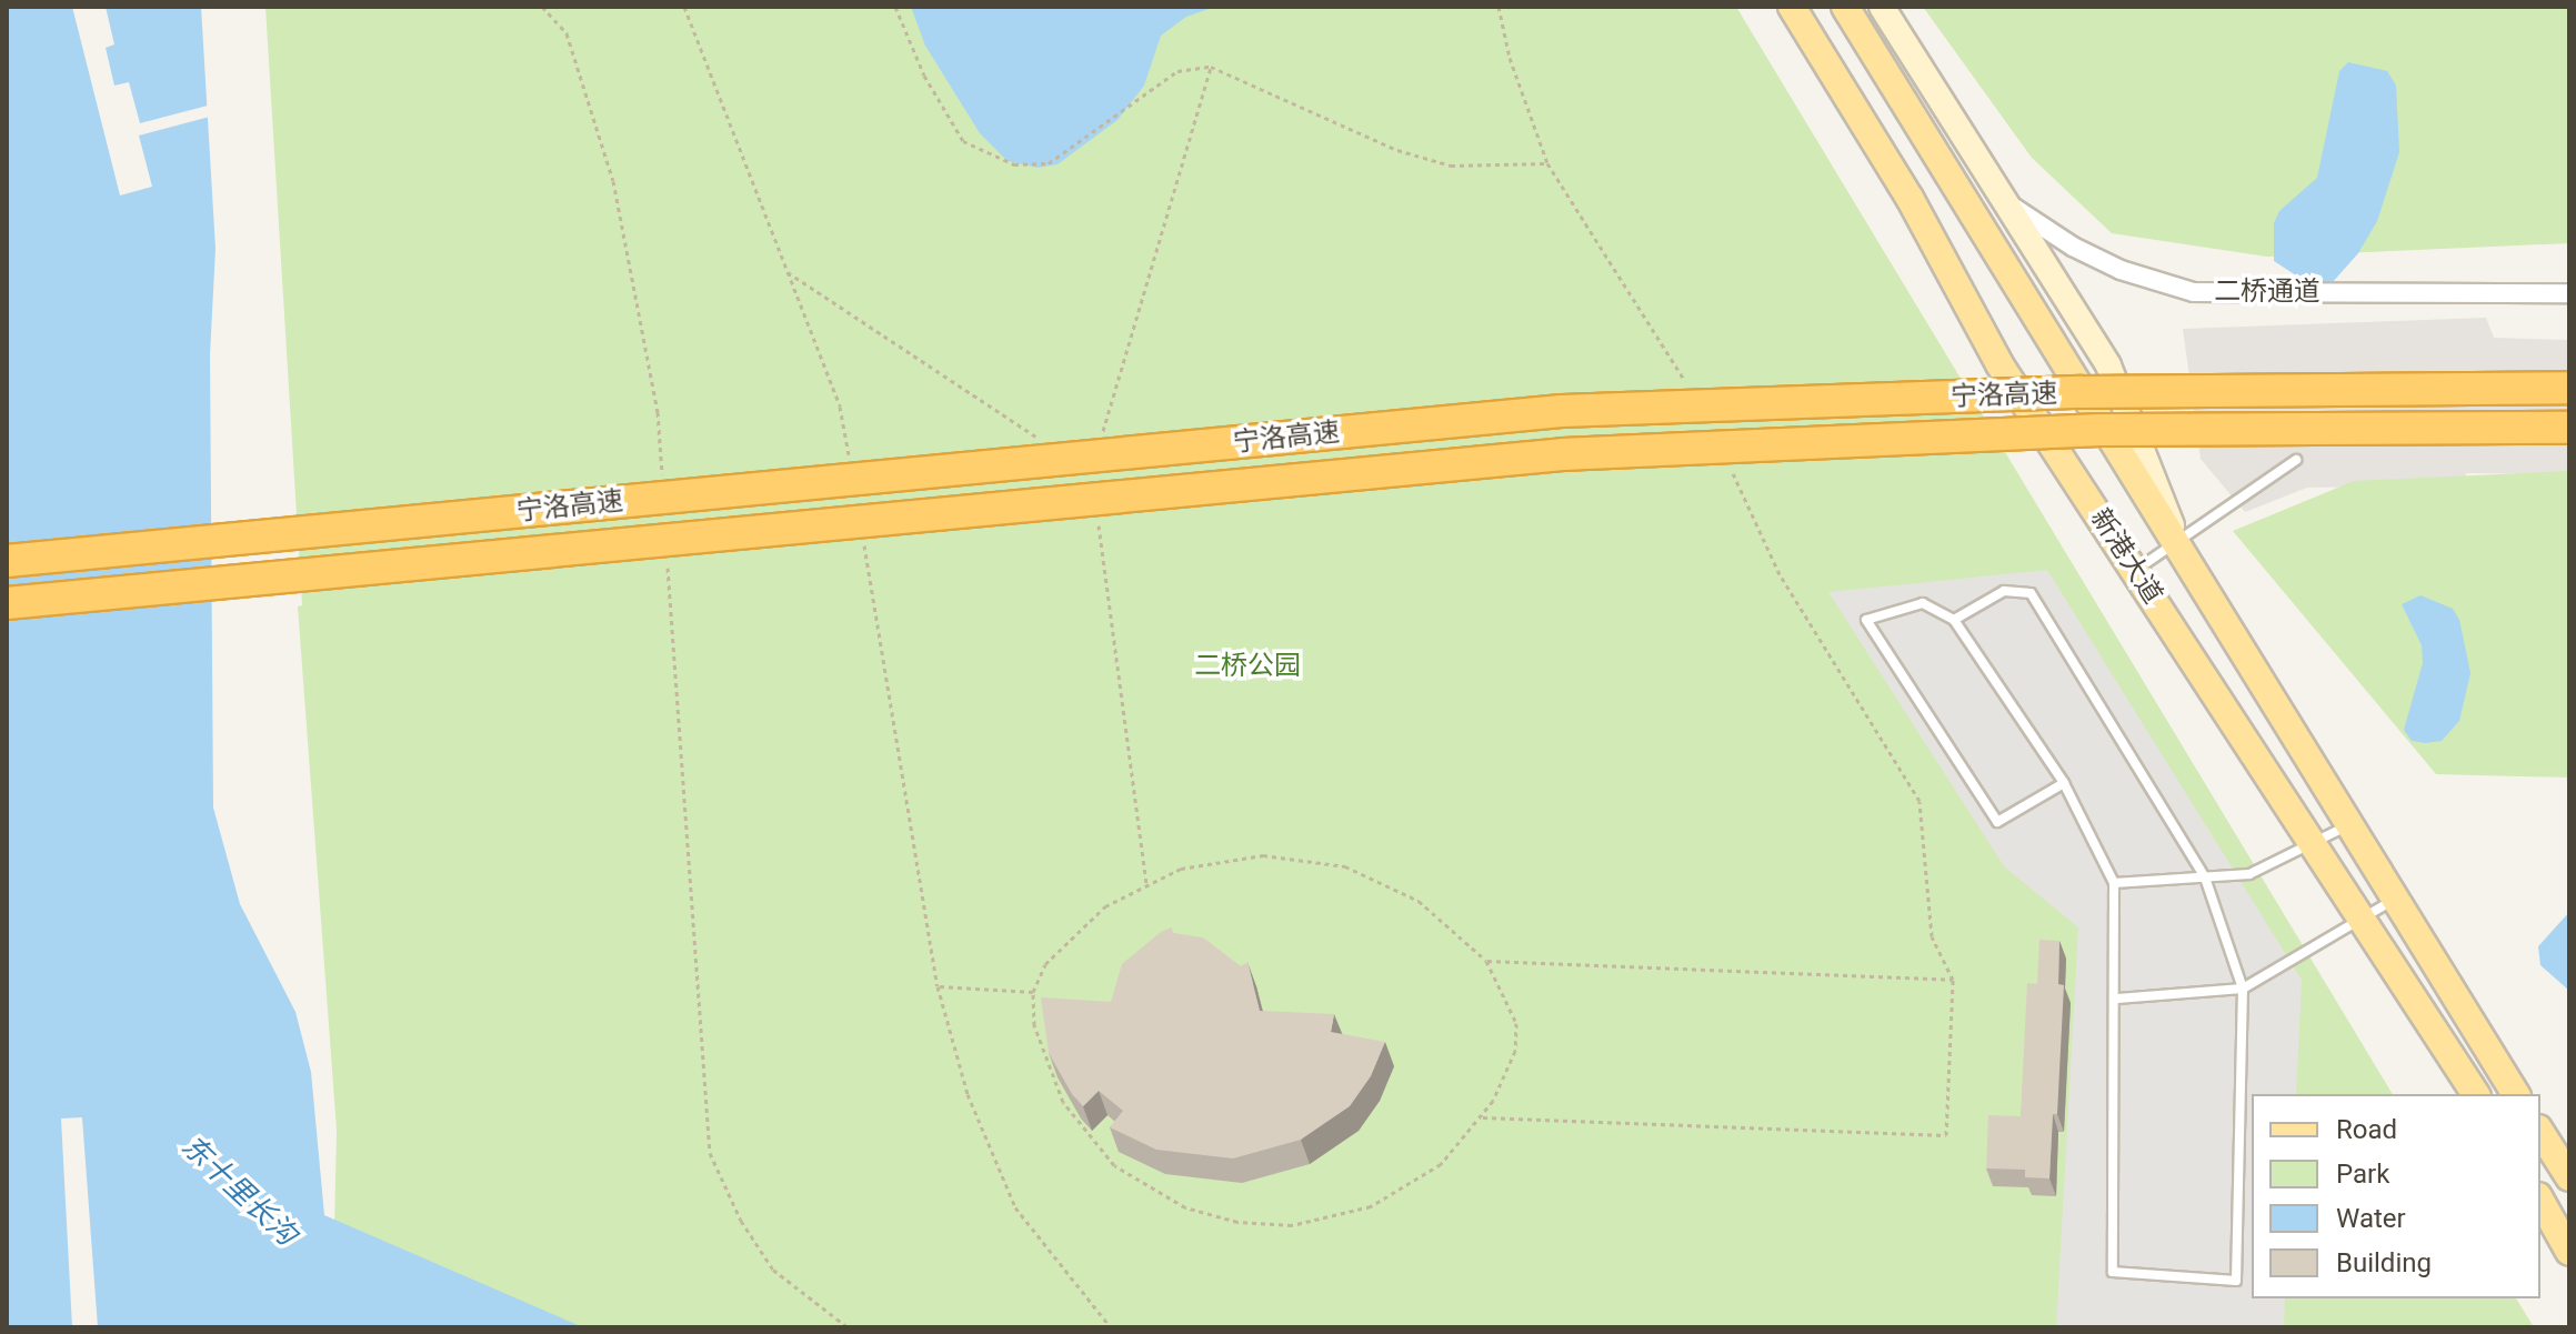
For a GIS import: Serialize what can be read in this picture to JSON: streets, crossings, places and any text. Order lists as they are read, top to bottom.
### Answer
{
  "streets": {
    "highway": ["宁洛高速"],
    "main road": ["新港大道"],
    "street": ["二桥通道"]
  },
  "water": ["东十里长沟"],
  "parks": ["二桥公园"],
  "legend": [
    "Road",
    "Park",
    "Water",
    "Building"
  ]
}
